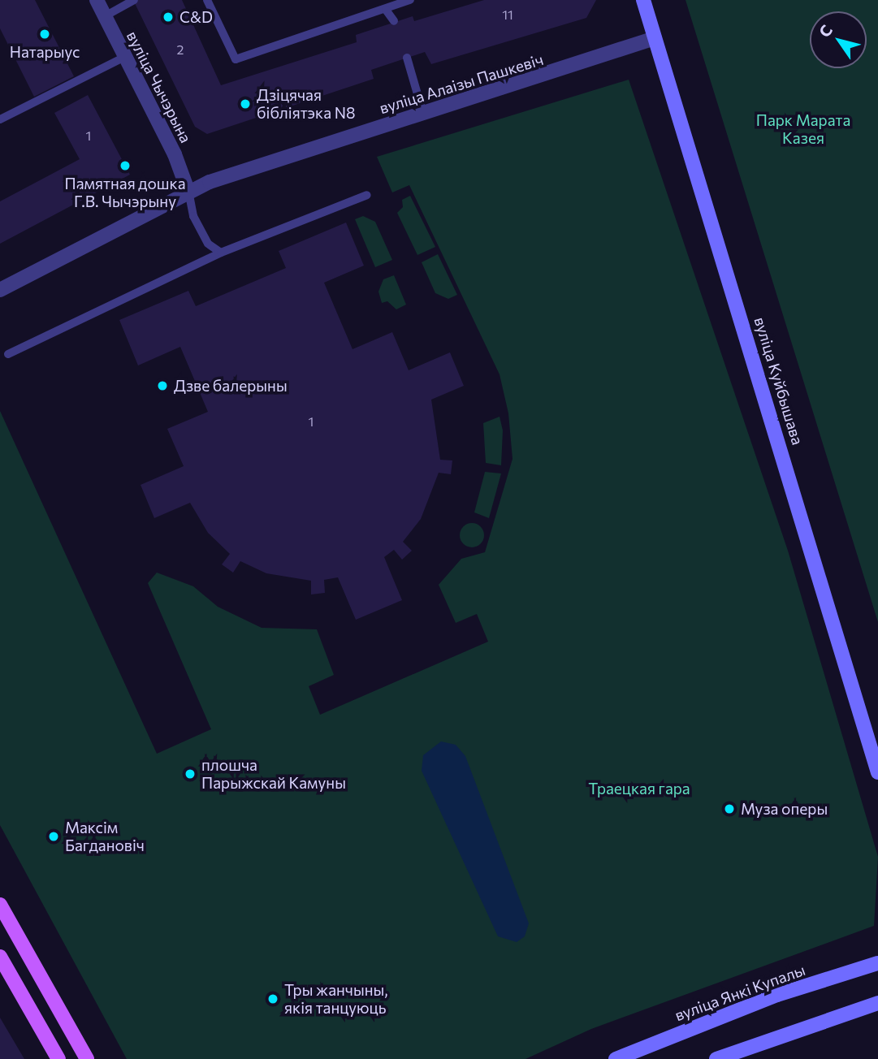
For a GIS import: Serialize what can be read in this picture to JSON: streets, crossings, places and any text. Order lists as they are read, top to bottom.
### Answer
{
  "streets": {
    "main road": ["вуліца Куйбышава", "вуліца Янкі Купалы"],
    "street": ["вуліца Алаізы Пашкевіч", "вуліца Чычэрына"]
  },
  "crossings": [
    ["вуліца Алаізы Пашкевіч", "вуліца Чычэрына"],
    ["вуліца Алаізы Пашкевіч", "вуліца Куйбышава"]
  ],
  "parks": ["Парк Марата Казея", "Траецкая гара"],
  "places": [
    "C&D",
    "Натарыус",
    "Дзіцячая бібліятэка N8",
    "Памятная дошка Г.В. Чычэрыну",
    "Дзве балерыны",
    "плошча Парыжскай Камуны",
    "Муза оперы",
    "Максім Багдановіч",
    "Тры жанчыны, якія танцуюць"
  ],
  "house_numbers": [
    "11",
    "2",
    "1",
    "1"
  ],
  "north": "top left"
}
